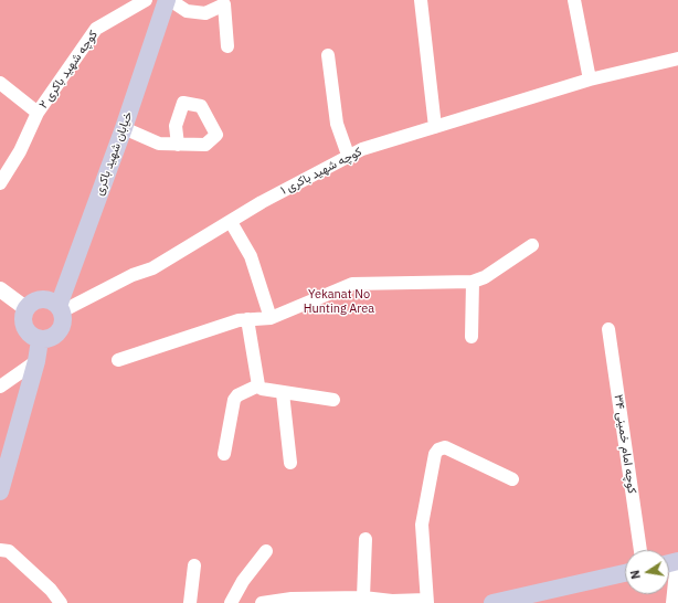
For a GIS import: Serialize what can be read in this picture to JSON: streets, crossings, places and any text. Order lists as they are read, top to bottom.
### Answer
{
  "streets": {
    "main road": ["خیابان شهید باکری"],
    "street": ["کوچه شهید باکری ۲", "کوچه شهید باکری ۱", "کوچه امام خمینی ۳۴"]
  },
  "crossings": [
    ["خیابان شهید باکری", "کوچه شهید باکری ۱"]
  ],
  "parks": ["Yekanat No Hunting Area"],
  "north": "left"
}
